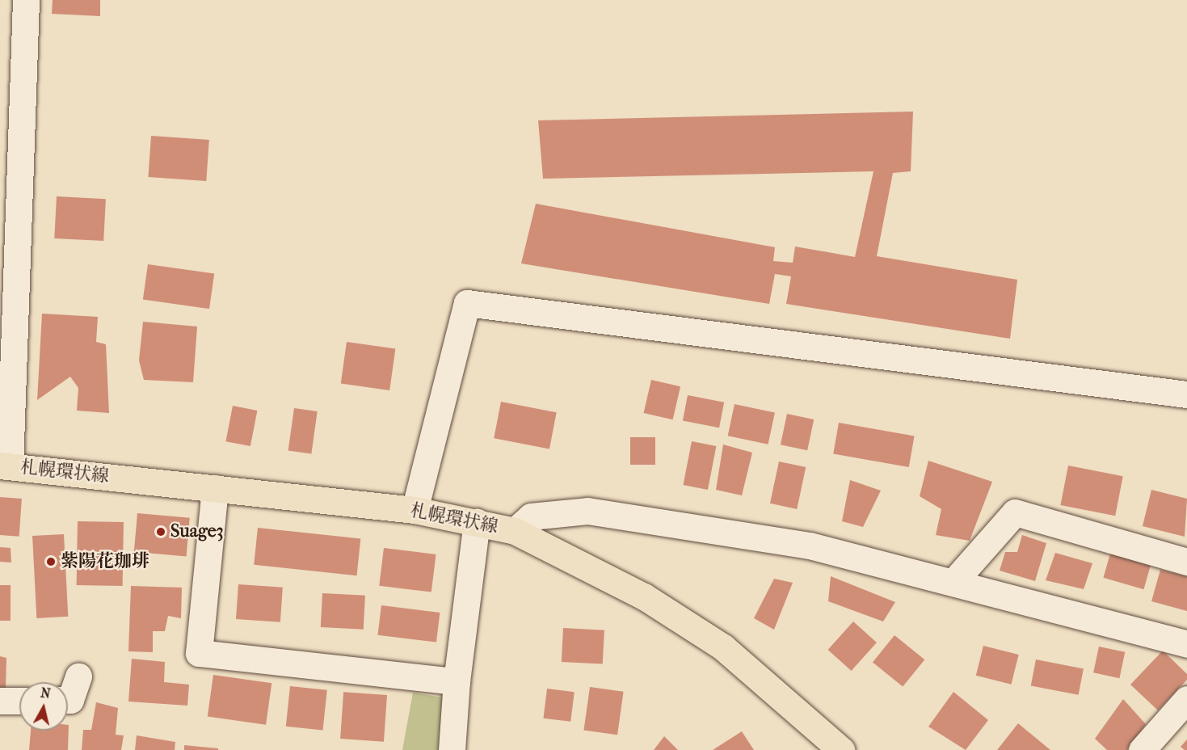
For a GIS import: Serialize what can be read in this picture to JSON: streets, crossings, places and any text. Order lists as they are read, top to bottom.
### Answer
{
  "streets": {
    "main road": ["札幌環状線"]
  },
  "places": ["Suage3", "紫陽花珈琲"],
  "north": "top"
}
